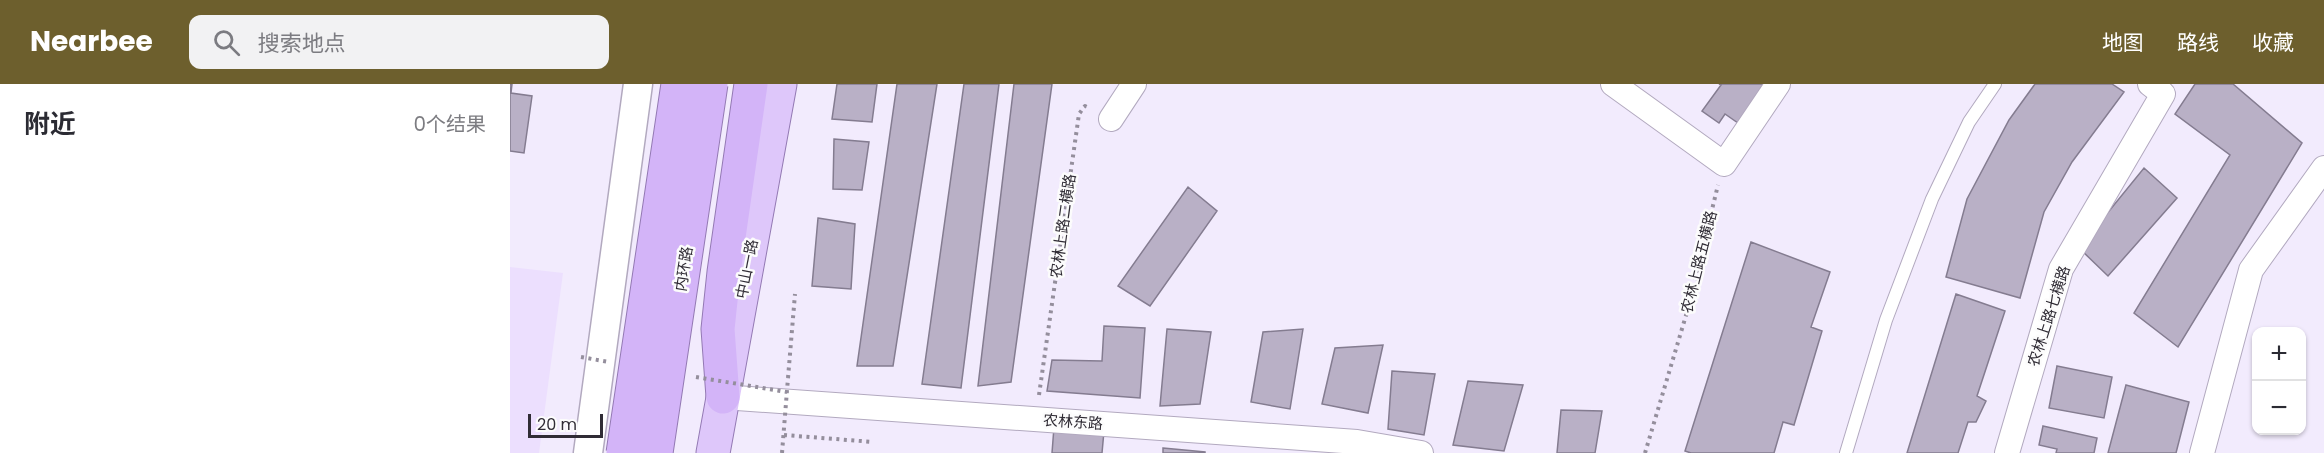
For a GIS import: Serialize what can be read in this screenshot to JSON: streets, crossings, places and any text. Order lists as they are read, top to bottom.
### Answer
{
  "streets": {
    "highway": ["内环路"],
    "main road": ["中山一路"],
    "street": ["农林上路七横路", "农林东路"],
    "path": ["农林上路二横路", "农林上路五横路"]
  },
  "crossings": [
    ["农林上路二横路", "农林东路"],
    ["中山一路", "农林东路"]
  ],
  "scale_bar": "20 m",
  "page": {
    "header": "Nearbee",
    "search": "搜索地点",
    "nav": ["地图", "路线", "收藏"],
    "heading": ["附近", "0个结果"],
    "map_buttons": ["+", "−"],
    "scale": "20 m"
  }
}
